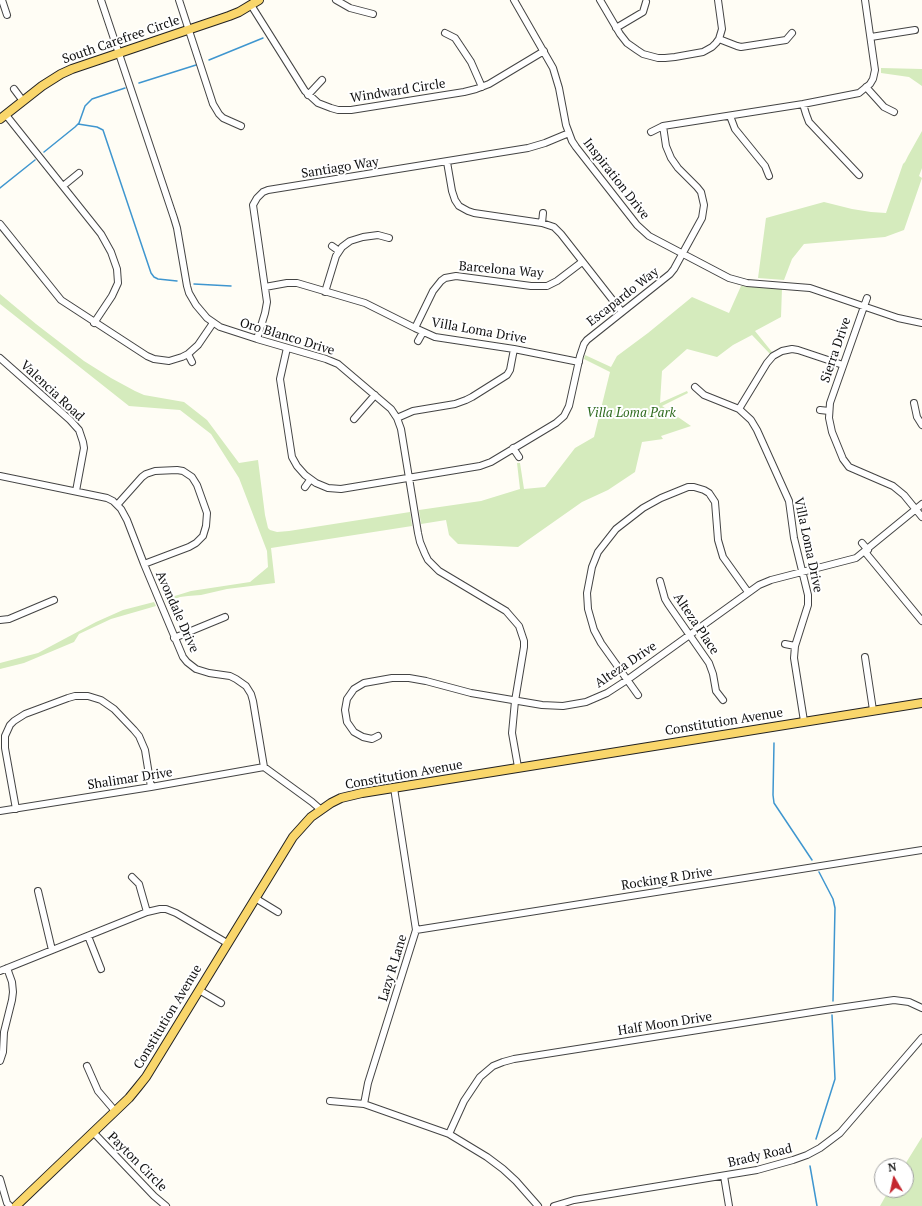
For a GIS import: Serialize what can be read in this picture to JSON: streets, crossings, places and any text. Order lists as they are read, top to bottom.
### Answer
{
  "streets": {
    "main road": ["South Carefree Circle", "Constitution Avenue"],
    "street": [
      "Windward Circle",
      "Santiago Way",
      "Inspiration Drive",
      "Barcelona Way",
      "Escapardo Way",
      "Villa Loma Drive",
      "Oro Blanco Drive",
      "Sierra Drive",
      "Valencia Road",
      "Avondale Drive",
      "Alteza Place",
      "Alteza Drive",
      "Shalimar Drive",
      "Rocking R Drive",
      "Lazy R Lane",
      "Half Moon Drive",
      "Brady Road",
      "Payton Circle"
    ]
  },
  "crossings": [
    ["South Carefree Circle", "Windward Circle"],
    ["South Carefree Circle", "Oro Blanco Drive"],
    ["Windward Circle", "Inspiration Drive"],
    ["Santiago Way", "Inspiration Drive"],
    ["Santiago Way", "Villa Loma Drive"],
    ["Santiago Way", "Oro Blanco Drive"],
    ["Inspiration Drive", "Escapardo Way"],
    ["Inspiration Drive", "Sierra Drive"],
    ["Barcelona Way", "Villa Loma Drive"],
    ["Escapardo Way", "Villa Loma Drive"],
    ["Escapardo Way", "Oro Blanco Drive"],
    ["Villa Loma Drive", "Alteza Drive"],
    ["Villa Loma Drive", "Constitution Avenue"],
    ["Oro Blanco Drive", "Alteza Drive"],
    ["Oro Blanco Drive", "Constitution Avenue"],
    ["Sierra Drive", "Alteza Drive"],
    ["Avondale Drive", "Shalimar Drive"],
    ["Alteza Place", "Alteza Drive"],
    ["Constitution Avenue", "Lazy R Lane"],
    ["Constitution Avenue", "Payton Circle"],
    ["Rocking R Drive", "Lazy R Lane"]
  ],
  "parks": ["Villa Loma Park"],
  "north": "top"
}
